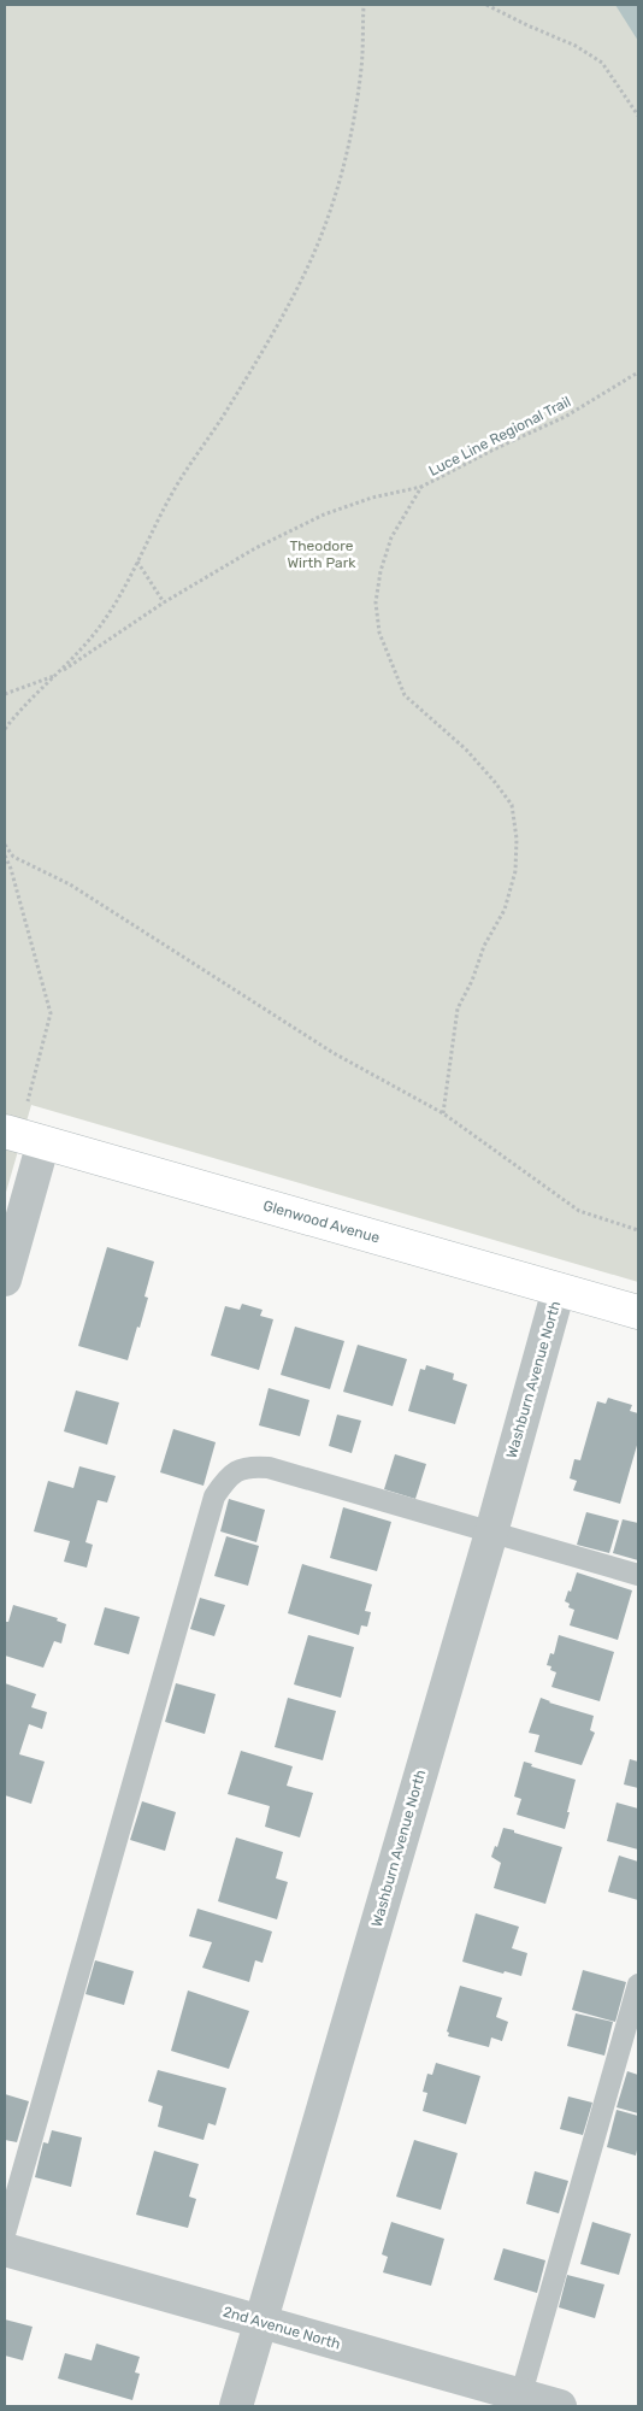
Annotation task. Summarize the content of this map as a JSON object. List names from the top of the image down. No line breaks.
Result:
{"streets":{"street":["Glenwood Avenue","Washburn Avenue North","2nd Avenue North"],"path":["Luce Line Regional Trail"]},"crossings":[["Glenwood Avenue","Washburn Avenue North"],["Washburn Avenue North","2nd Avenue North"]],"parks":["Theodore Wirth Park"]}
